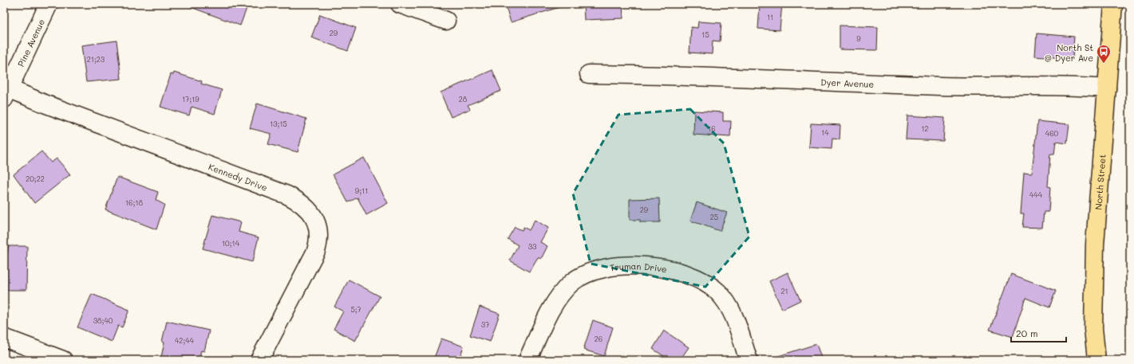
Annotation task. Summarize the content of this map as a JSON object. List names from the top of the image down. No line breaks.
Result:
{"streets":{"main road":["North Street"],"street":["Pine Avenue","Dyer Avenue","Kennedy Drive","Truman Drive"]},"crossings":[["Pine Avenue","Kennedy Drive"],["Dyer Avenue","North Street"]],"places":{"bus stop":["North St @ Dyer Ave"]},"house_numbers":["11","29","15","9","21;23","17;19","28","13;15","16","12","14","460","20;22","9;11","444","16;18","29","25","10;14","33","21","5;7","38;40","37","26","42;44"],"scale_bar":"20 m"}
